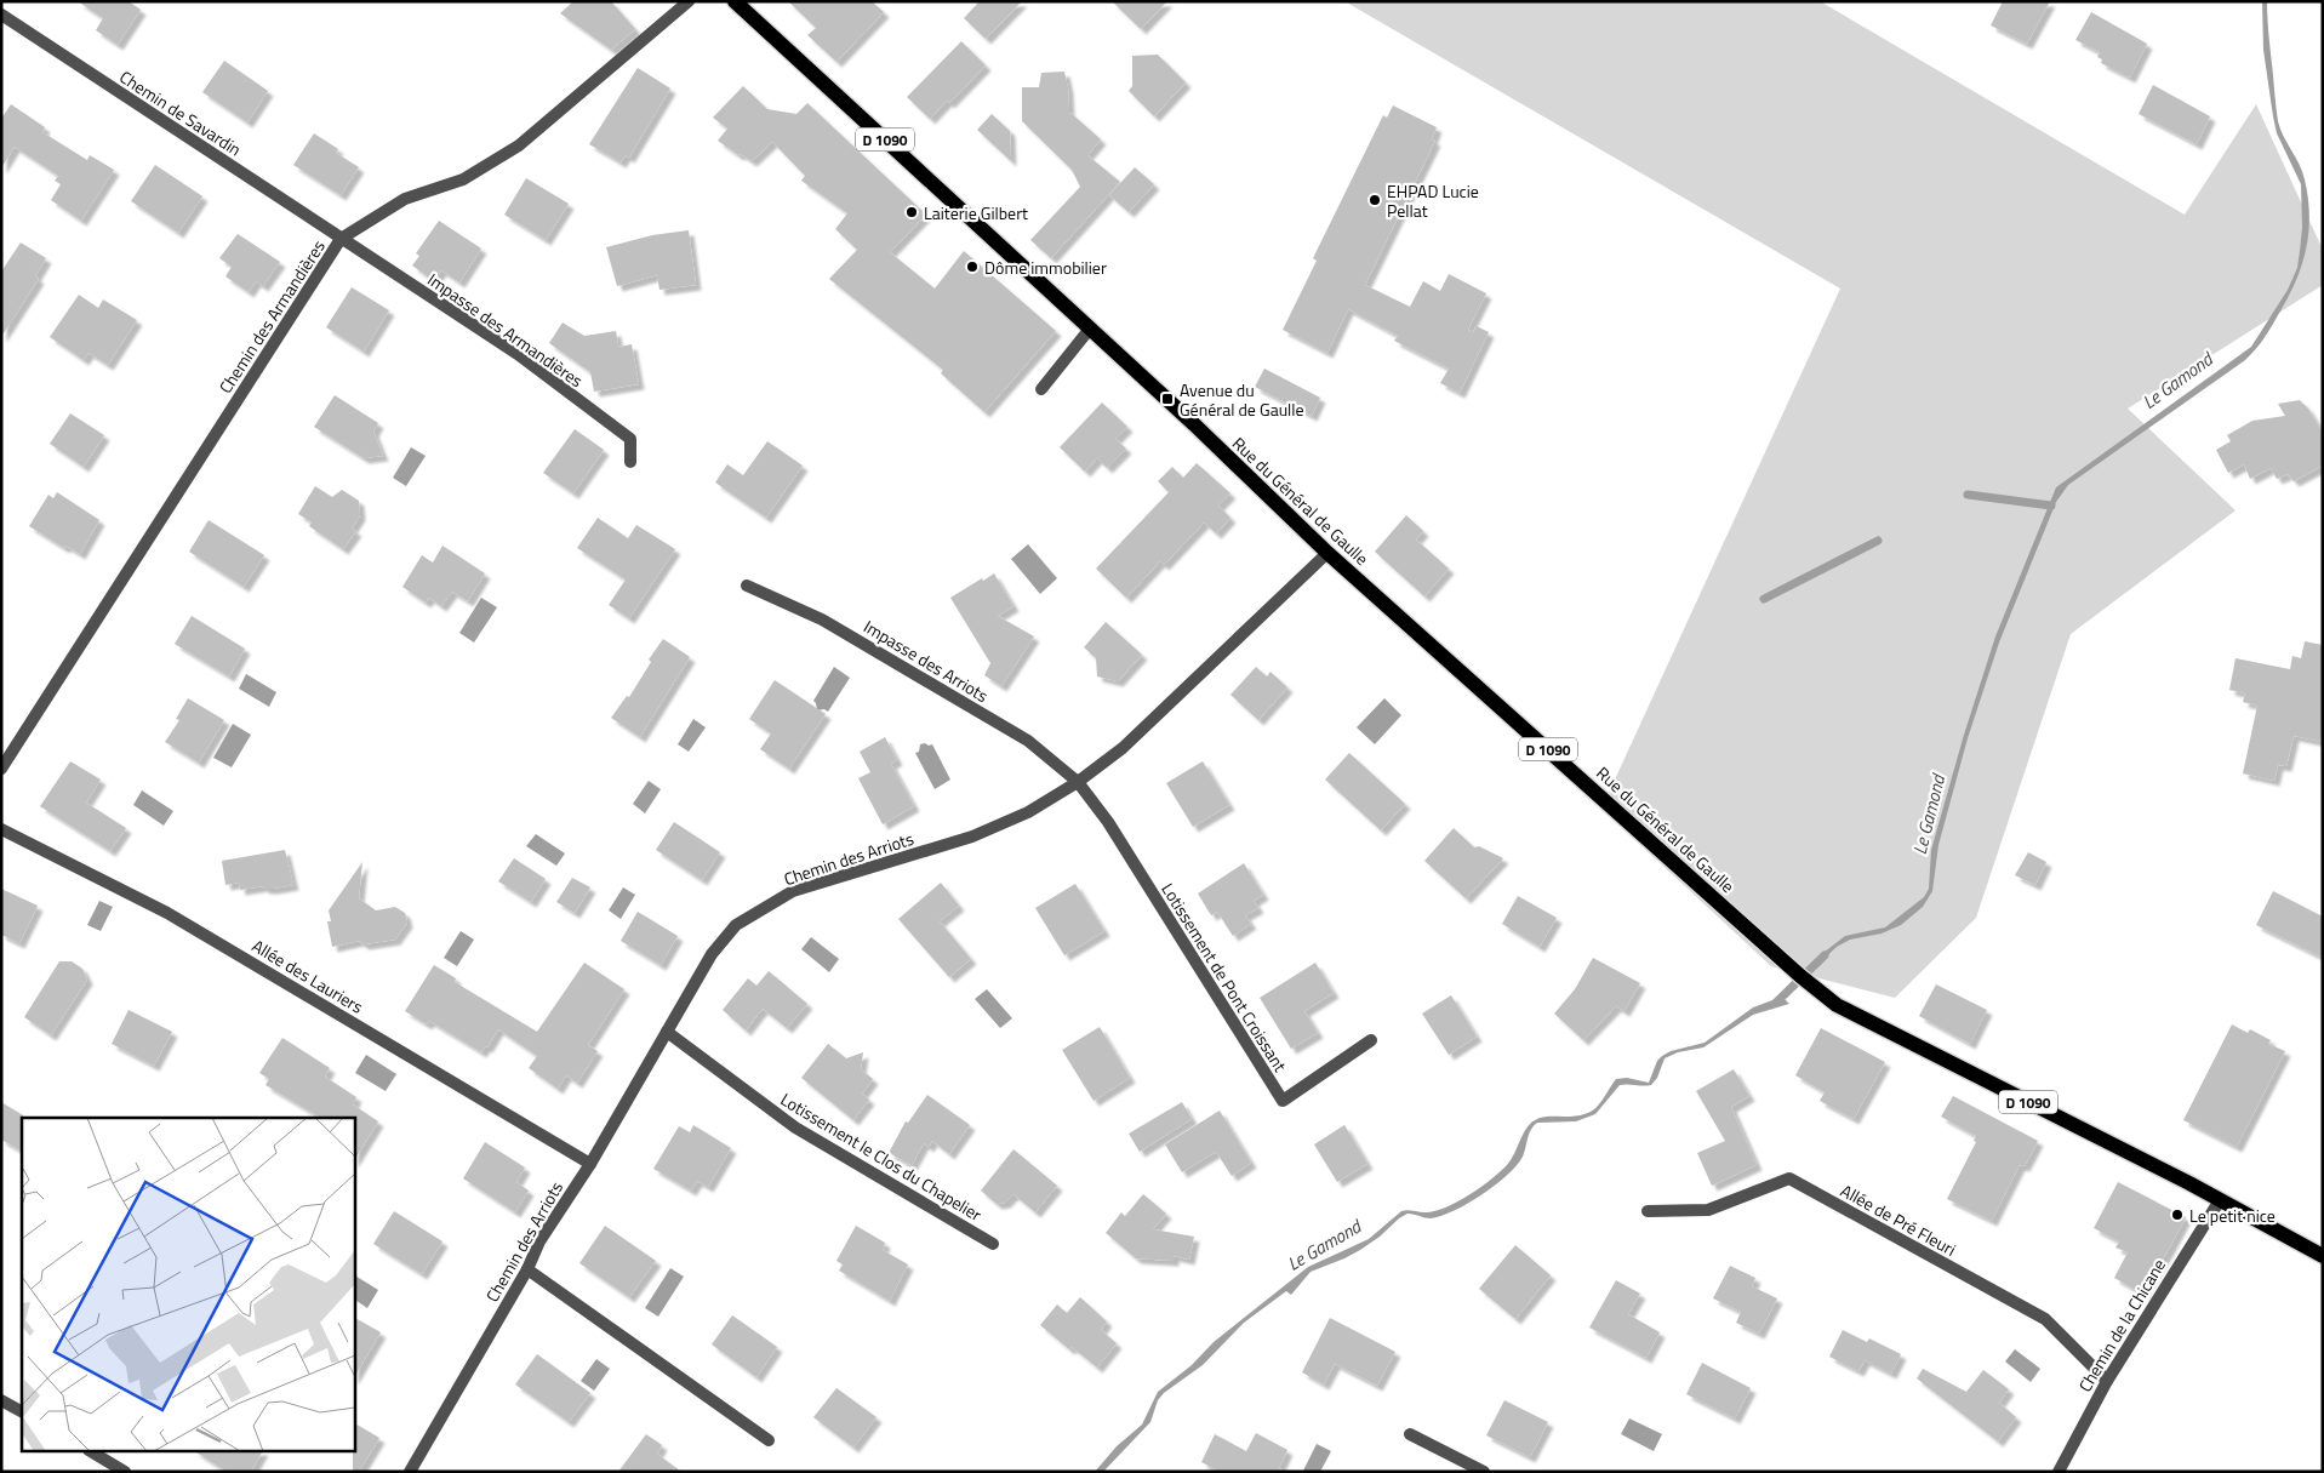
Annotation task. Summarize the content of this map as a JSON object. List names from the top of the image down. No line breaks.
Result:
{"streets":{"main road":["D 1090","Rue du Général de Gaulle"],"street":["Chemin de Savardin","Chemin des Armandières","Impasse des Armandières","Impasse des Arriots","Chemin des Arriots","Allée des Lauriers","Lotissement de Pont Croissant","Lotissement le Clos du Chapelier","Allée de Pré Fleuri","Chemin de la Chicane"]},"crossings":[["Chemin de Savardin","Chemin des Armandières"],["Chemin de Savardin","Impasse des Armandières"],["D 1090","Rue du Général de Gaulle"],["D 1090","Chemin de la Chicane"],["Chemin des Armandières","Impasse des Armandières"],["Rue du Général de Gaulle","Chemin des Arriots"],["Rue du Général de Gaulle","Chemin de la Chicane"],["Impasse des Arriots","Chemin des Arriots"],["Impasse des Arriots","Lotissement de Pont Croissant"],["Chemin des Arriots","Allée des Lauriers"],["Chemin des Arriots","Lotissement de Pont Croissant"],["Chemin des Arriots","Lotissement le Clos du Chapelier"],["Allée de Pré Fleuri","Chemin de la Chicane"]],"water":["Le Gamond"],"places":{"other":["EHPAD Lucie Pellat","Laiterie Gilbert","Dôme immobilier","Le petit nice"],"transit":["Avenue du Général de Gaulle"]}}
